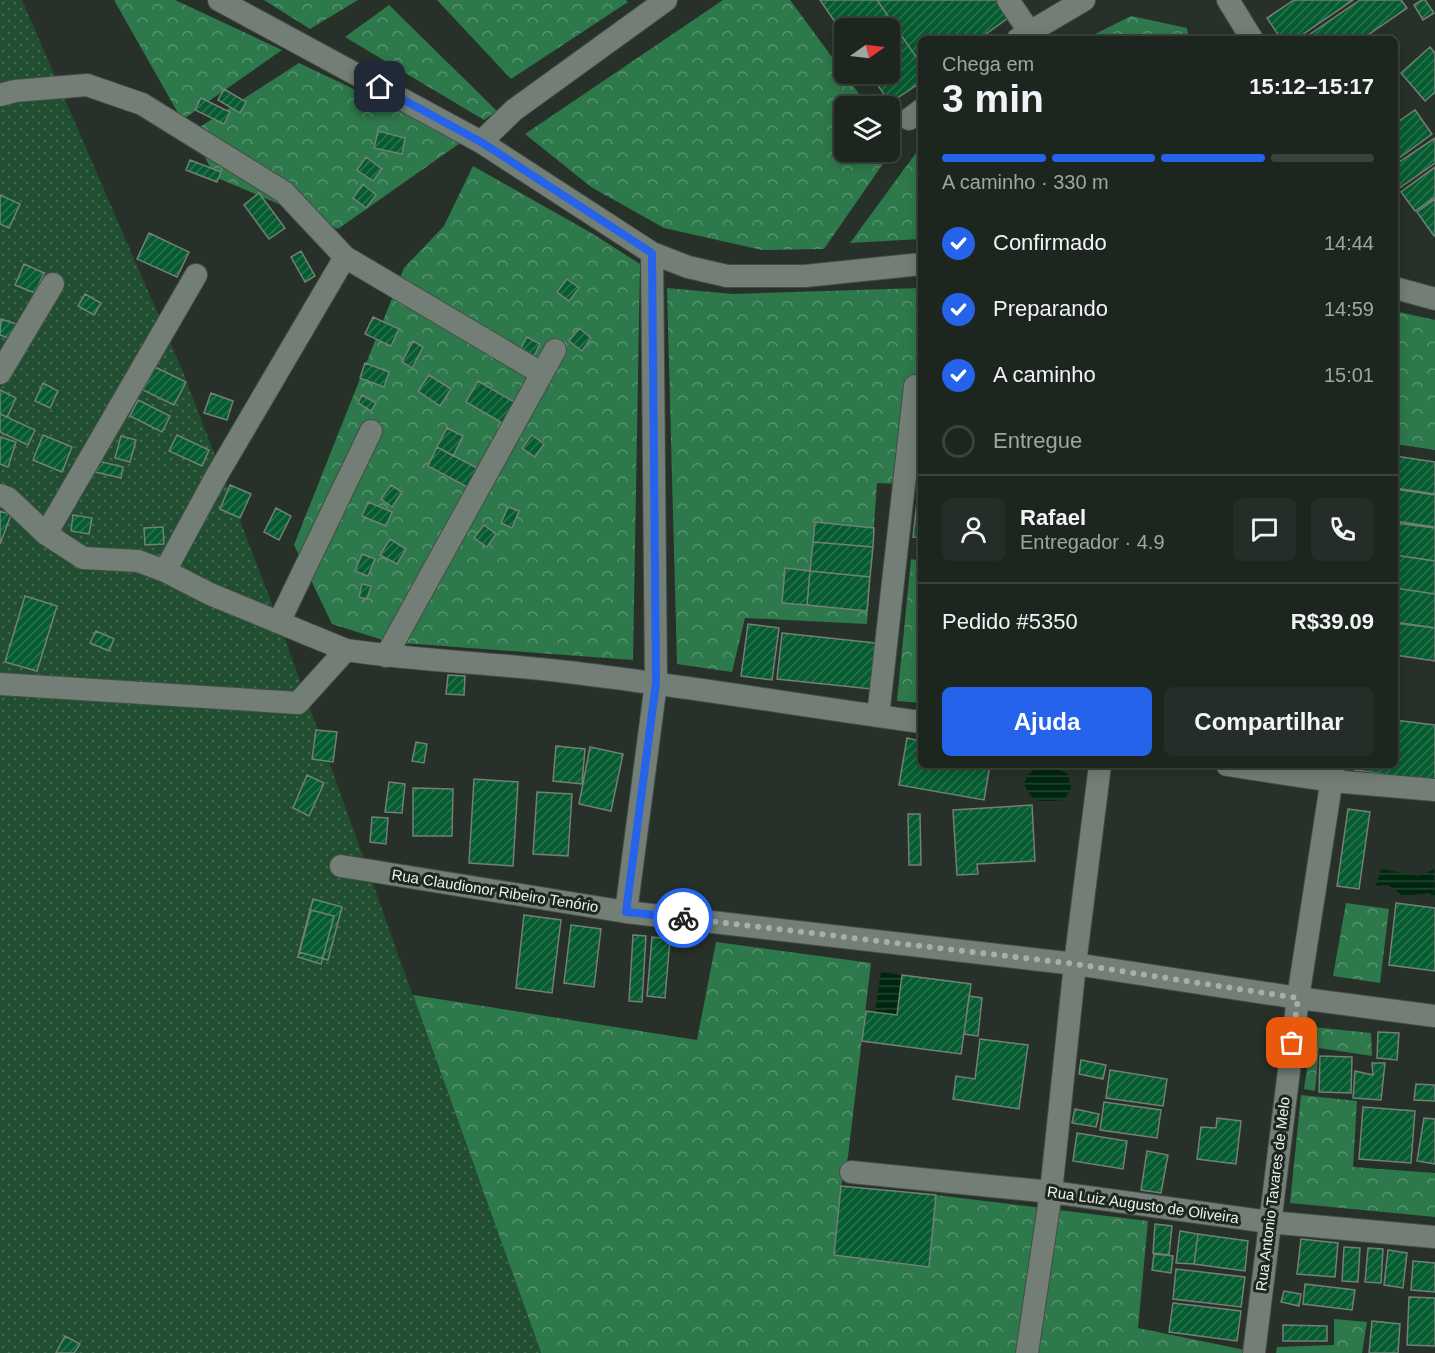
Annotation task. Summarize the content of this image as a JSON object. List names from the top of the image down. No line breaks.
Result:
{"streets":{"street":["Rua Claudionor Ribeiro Tenório","Rua Antonio Tavares de Melo","Rua Luiz Augusto de Oliveira"]},"crossings":[["Rua Claudionor Ribeiro Tenório","Rua Antonio Tavares de Melo"],["Rua Antonio Tavares de Melo","Rua Luiz Augusto de Oliveira"]],"north":"right","page":{"heading":["3 min","Chega em","15:12–15:17"],"panel":["Rafael","Entregador · 4.9","Pedido #5350","R$39.09"],"bar":"A caminho · 330 m","list":[["Confirmado","14:44"],["Preparando","14:59"],["A caminho","15:01"],"Entregue"],"buttons":["Ajuda","Compartilhar"]}}
